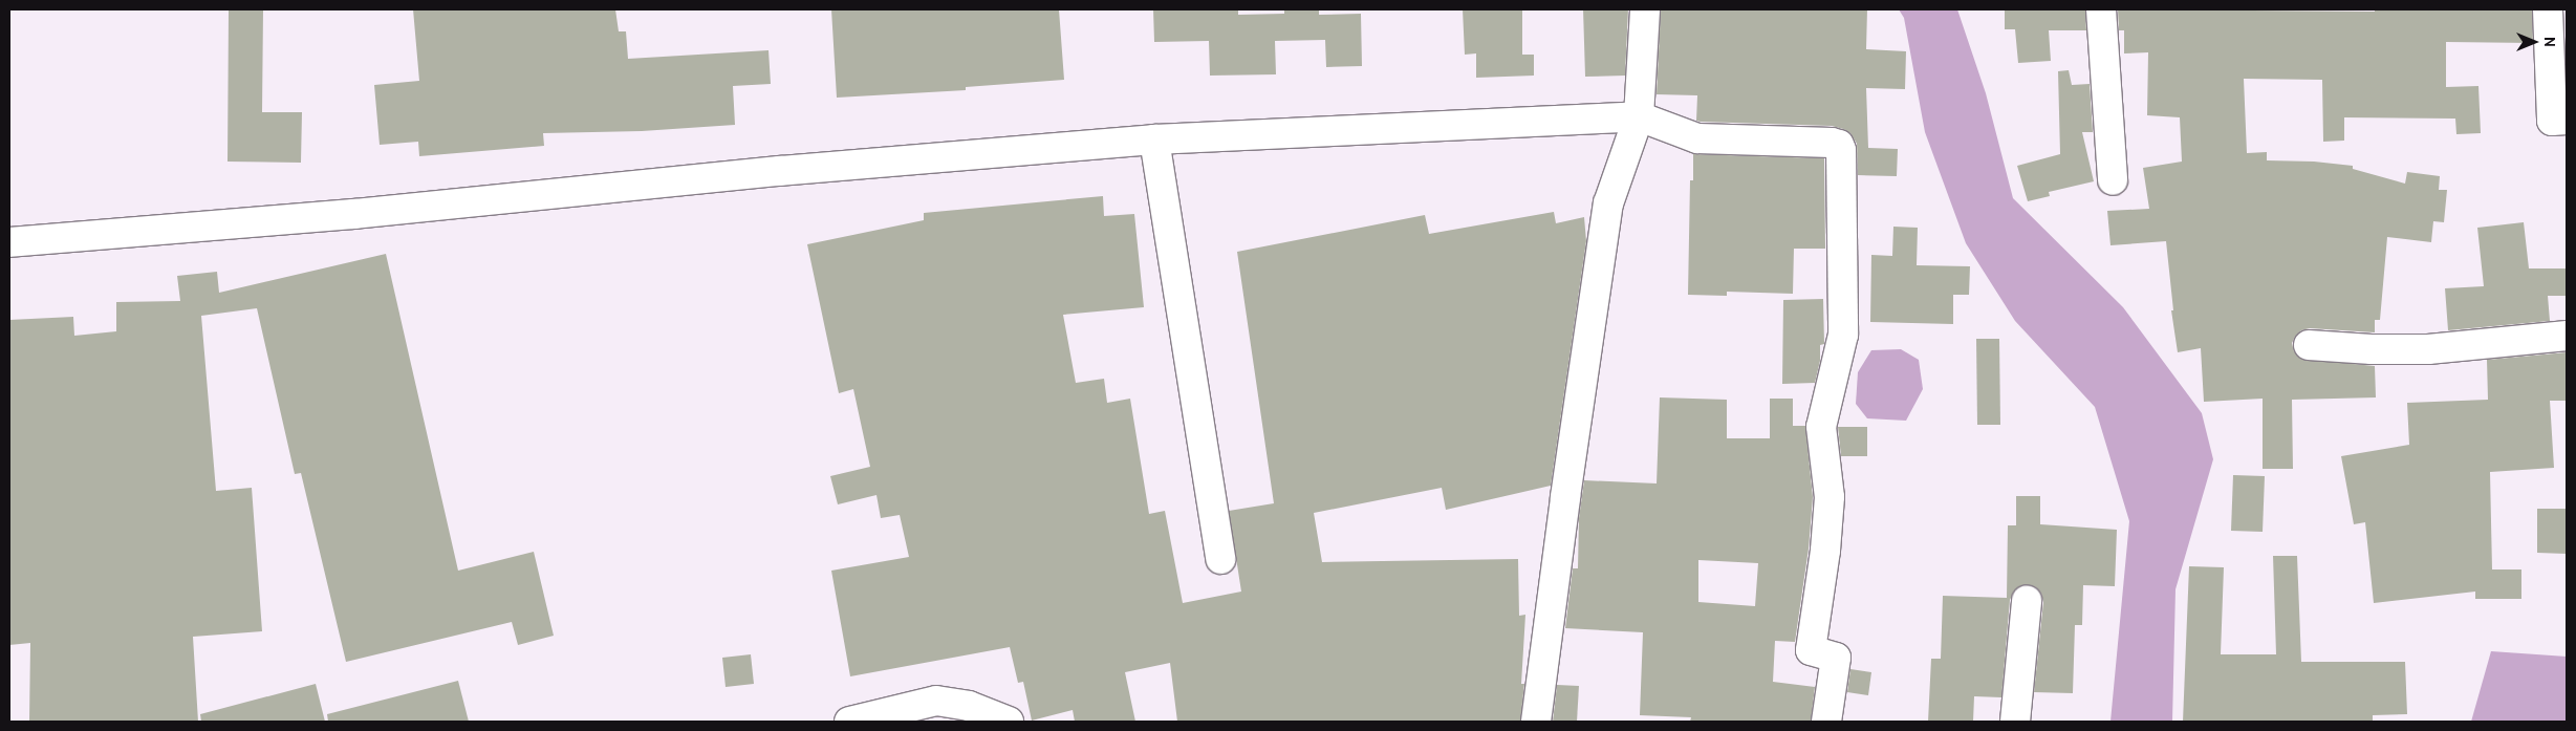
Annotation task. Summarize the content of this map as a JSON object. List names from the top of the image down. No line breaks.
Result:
{"north":"right"}
